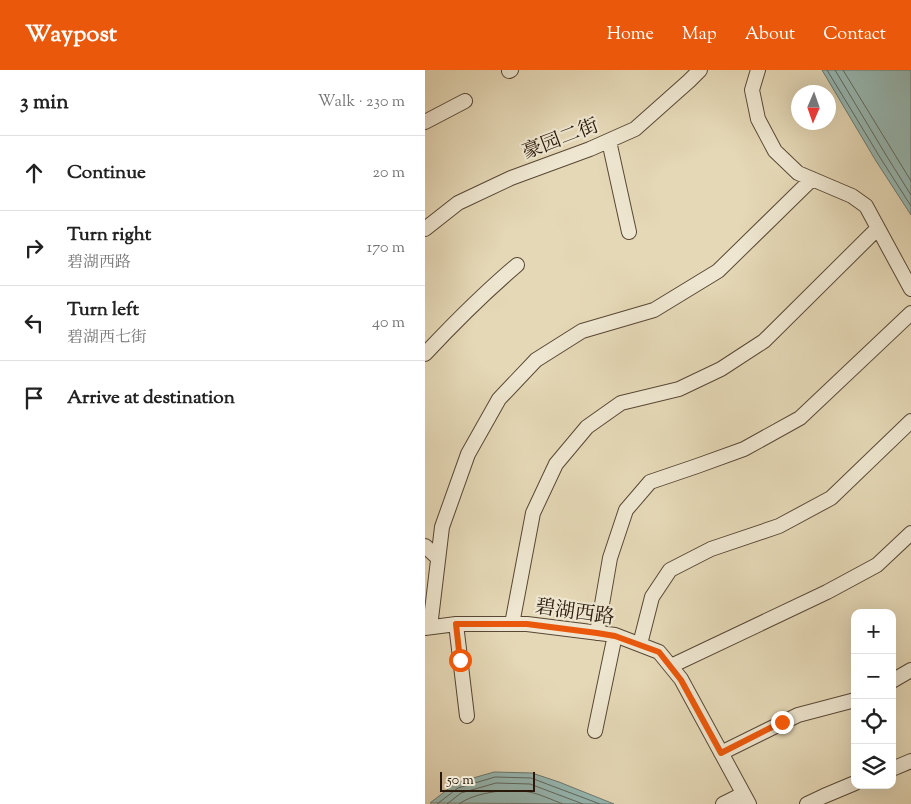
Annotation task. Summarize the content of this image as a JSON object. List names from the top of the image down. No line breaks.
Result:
{"streets":{"street":["豪园二街","碧湖西路"]},"scale_bar":"50 m","north":"bottom","page":{"header":"Waypost","nav":["Home","Map","About","Contact"],"heading":["3 min","Walk · 230 m"],"list":[["Continue","20 m"],["Turn right","碧湖西路","170 m"],["Turn left","碧湖西七街","40 m"],"Arrive at destination"],"map_buttons":["+","−"],"scale":"50 m"}}
